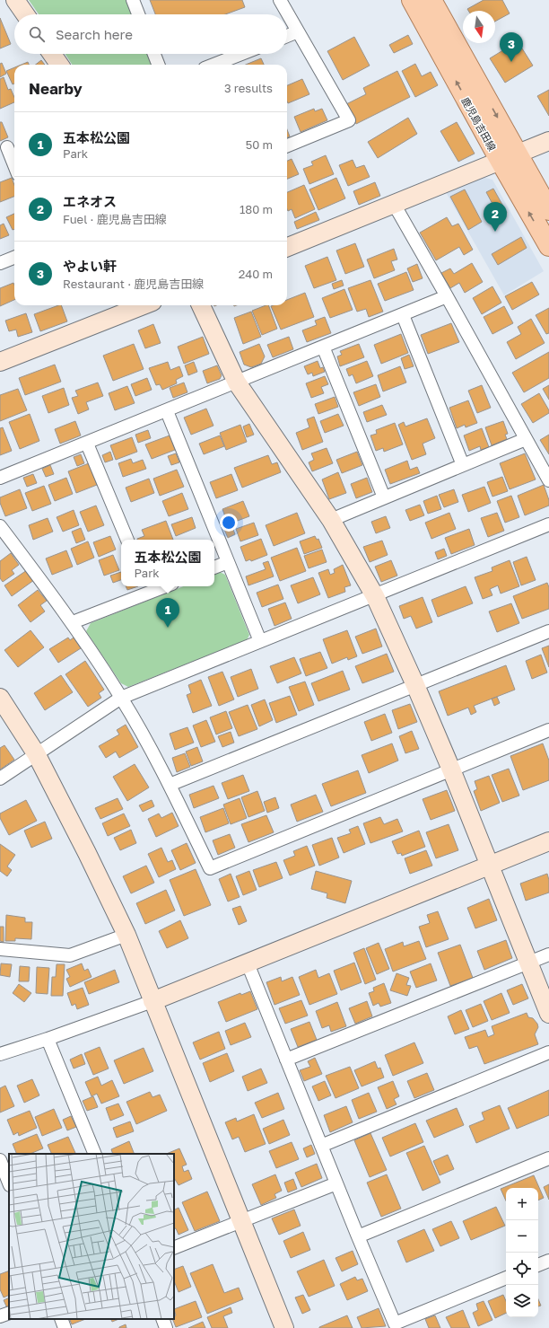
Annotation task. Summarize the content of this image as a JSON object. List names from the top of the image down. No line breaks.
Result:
{"streets":{"main road":["鹿児島吉田線"]},"north":"bottom","page":{"search":"Search here","pins":["3","2","1"],"heading":["Nearby","3 results"],"list":[{"mark":"1","name":"五本松公園","note":"Park","value":"50 m"},{"mark":"2","name":"エネオス","note":"Fuel · 鹿児島吉田線","value":"180 m"},{"mark":"3","name":"やよい軒","note":"Restaurant · 鹿児島吉田線","value":"240 m"}],"popup":["五本松公園","Park"],"map_buttons":["+","−"]}}
